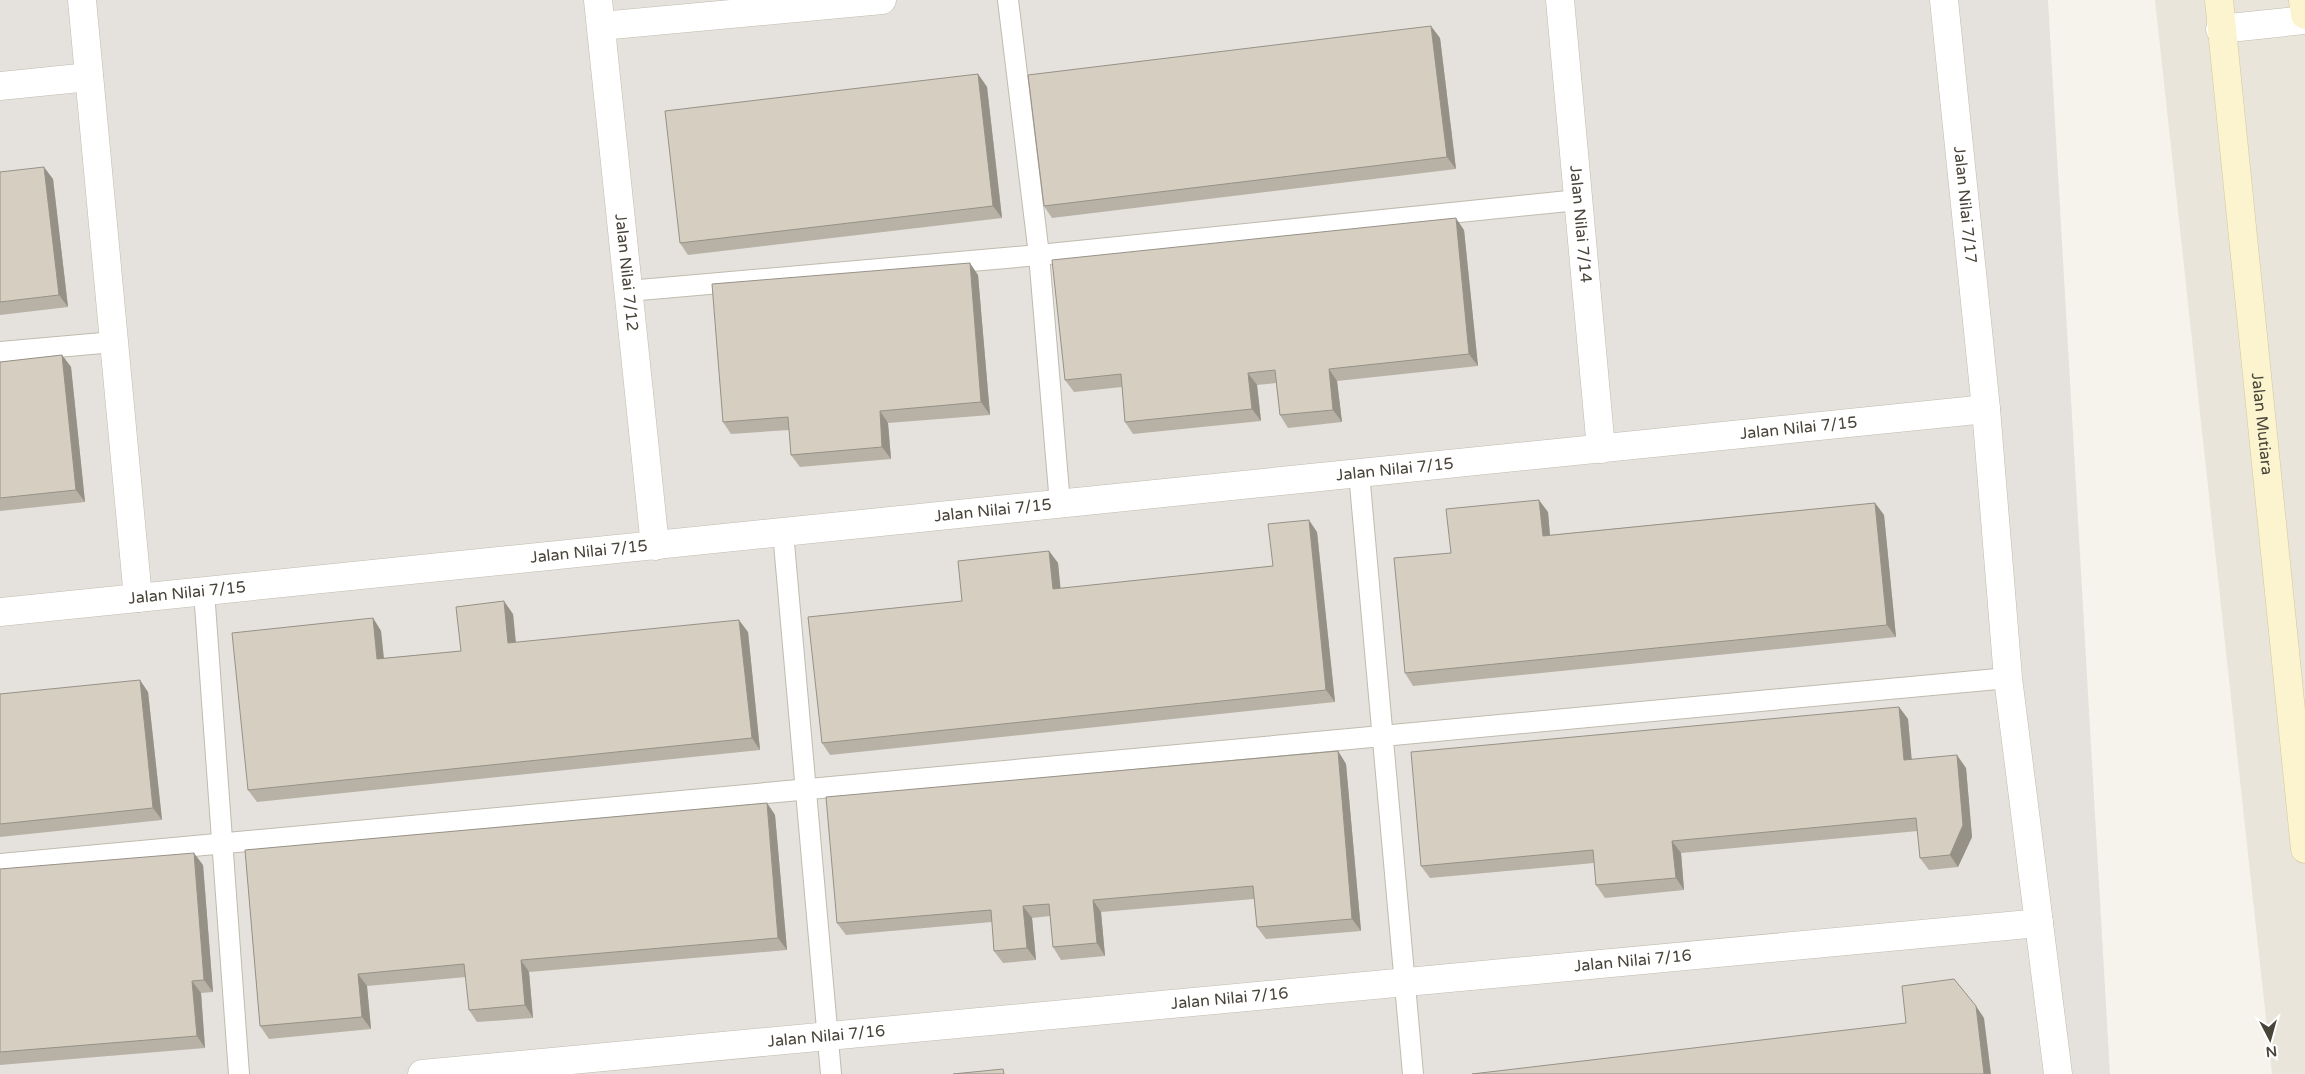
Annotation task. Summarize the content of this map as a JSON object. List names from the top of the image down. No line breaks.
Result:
{"streets":{"main road":["Jalan Mutiara"],"street":["Jalan Nilai 7/17","Jalan Nilai 7/14","Jalan Nilai 7/12","Jalan Nilai 7/15","Jalan Nilai 7/16"]},"crossings":[["Jalan Nilai 7/17","Jalan Nilai 7/15"],["Jalan Nilai 7/17","Jalan Nilai 7/16"],["Jalan Nilai 7/14","Jalan Nilai 7/15"],["Jalan Nilai 7/12","Jalan Nilai 7/15"]],"north":"bottom"}
